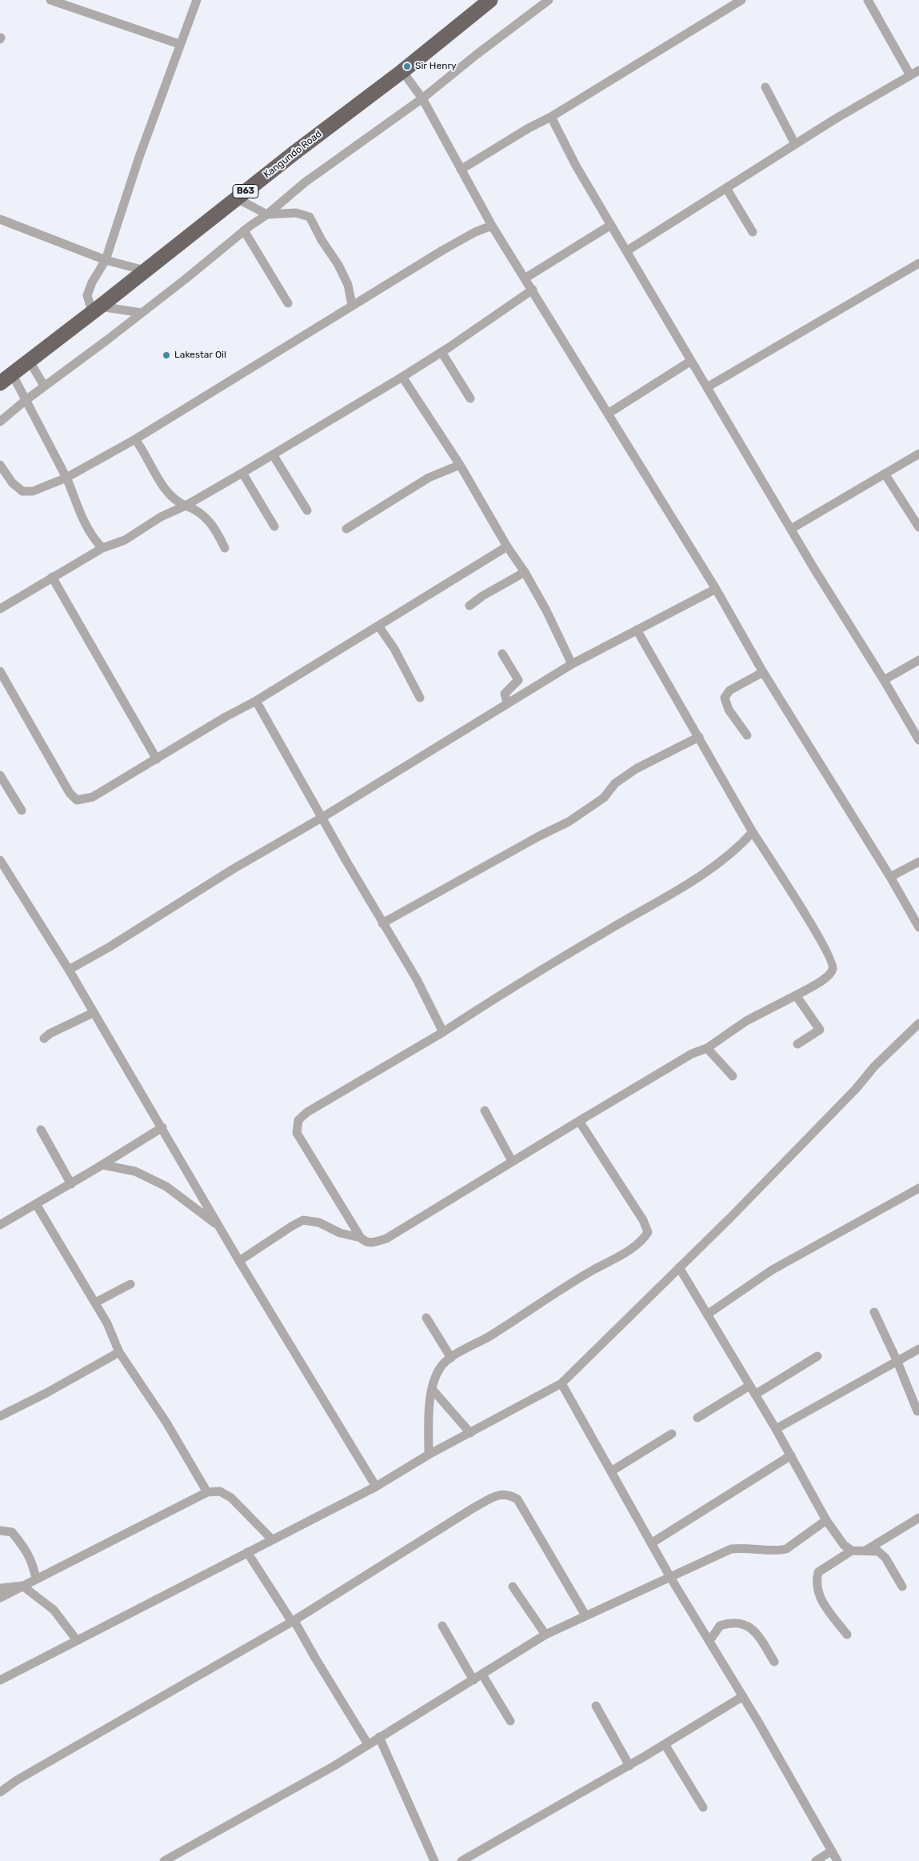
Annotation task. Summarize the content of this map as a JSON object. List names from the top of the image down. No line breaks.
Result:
{"streets":{"highway":["Kangundo Road","B63"]},"places":["Sir Henry","Lakestar Oil"]}
